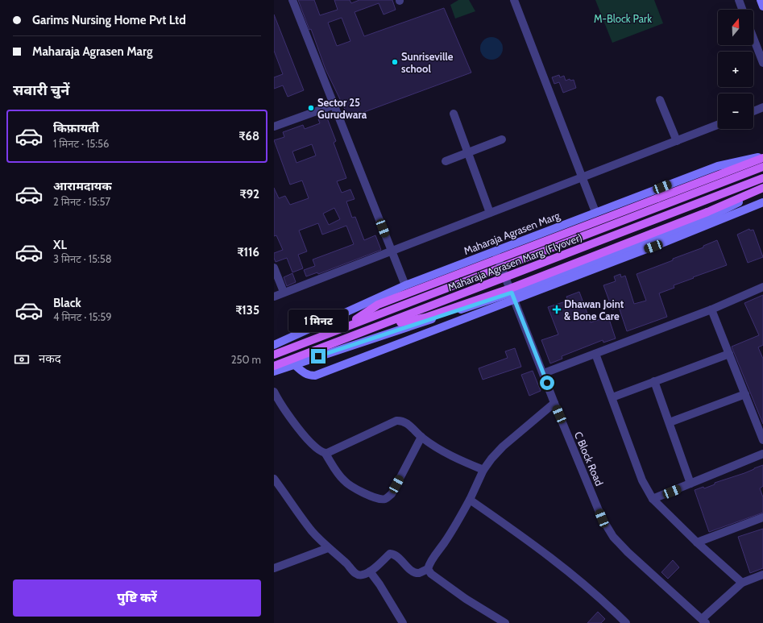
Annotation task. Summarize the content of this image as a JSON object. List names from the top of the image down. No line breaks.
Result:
{"streets":{"main road":["Maharaja Agrasen Marg","Maharaja Agrasen Marg (Flyover)"],"street":["C Block Road"]},"crossings":[["Maharaja Agrasen Marg","C Block Road"]],"parks":["M-Block Park"],"places":{"other":["Sunriseville school","Sector 25 Gurudwara"],"health":["Dhawan Joint & Bone Care"]},"north":"top","page":{"banner":["Garims Nursing Home Pvt Ltd","Maharaja Agrasen Marg"],"map_buttons":["+","−"],"heading":"सवारी चुनें","list":[{"name":"किफ़ायती","note":"1 मिनट · 15:56","value":"₹68"},{"name":"आरामदायक","note":"2 मिनट · 15:57","value":"₹92"},{"name":"XL","note":"3 मिनट · 15:58","value":"₹116"},{"name":"Black","note":"4 मिनट · 15:59","value":"₹135"}],"bubble":"1 मिनट","pay":["नकद","250 m"],"buttons":"पुष्टि करें"}}
